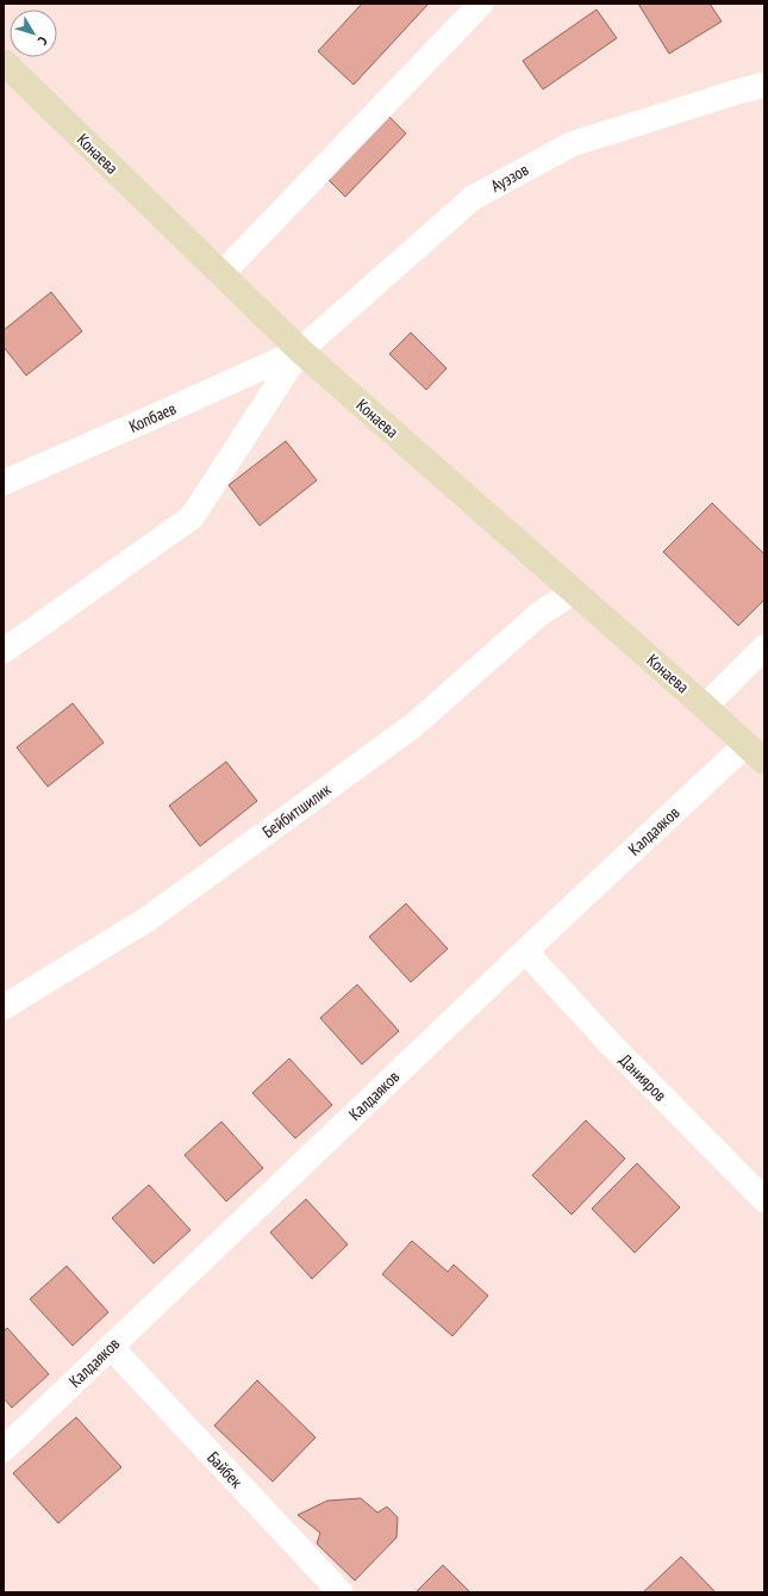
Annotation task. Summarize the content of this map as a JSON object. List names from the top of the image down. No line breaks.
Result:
{"streets":{"main road":["Конаева"],"street":["Ауэзов","Копбаев","Бейбитшилик","Калдаяков","Данияров","Байбек"]},"crossings":[["Конаева","Ауэзов"],["Конаева","Копбаев"],["Конаева","Бейбитшилик"],["Конаева","Калдаяков"],["Ауэзов","Копбаев"],["Калдаяков","Данияров"],["Калдаяков","Байбек"]],"north":"bottom right"}
